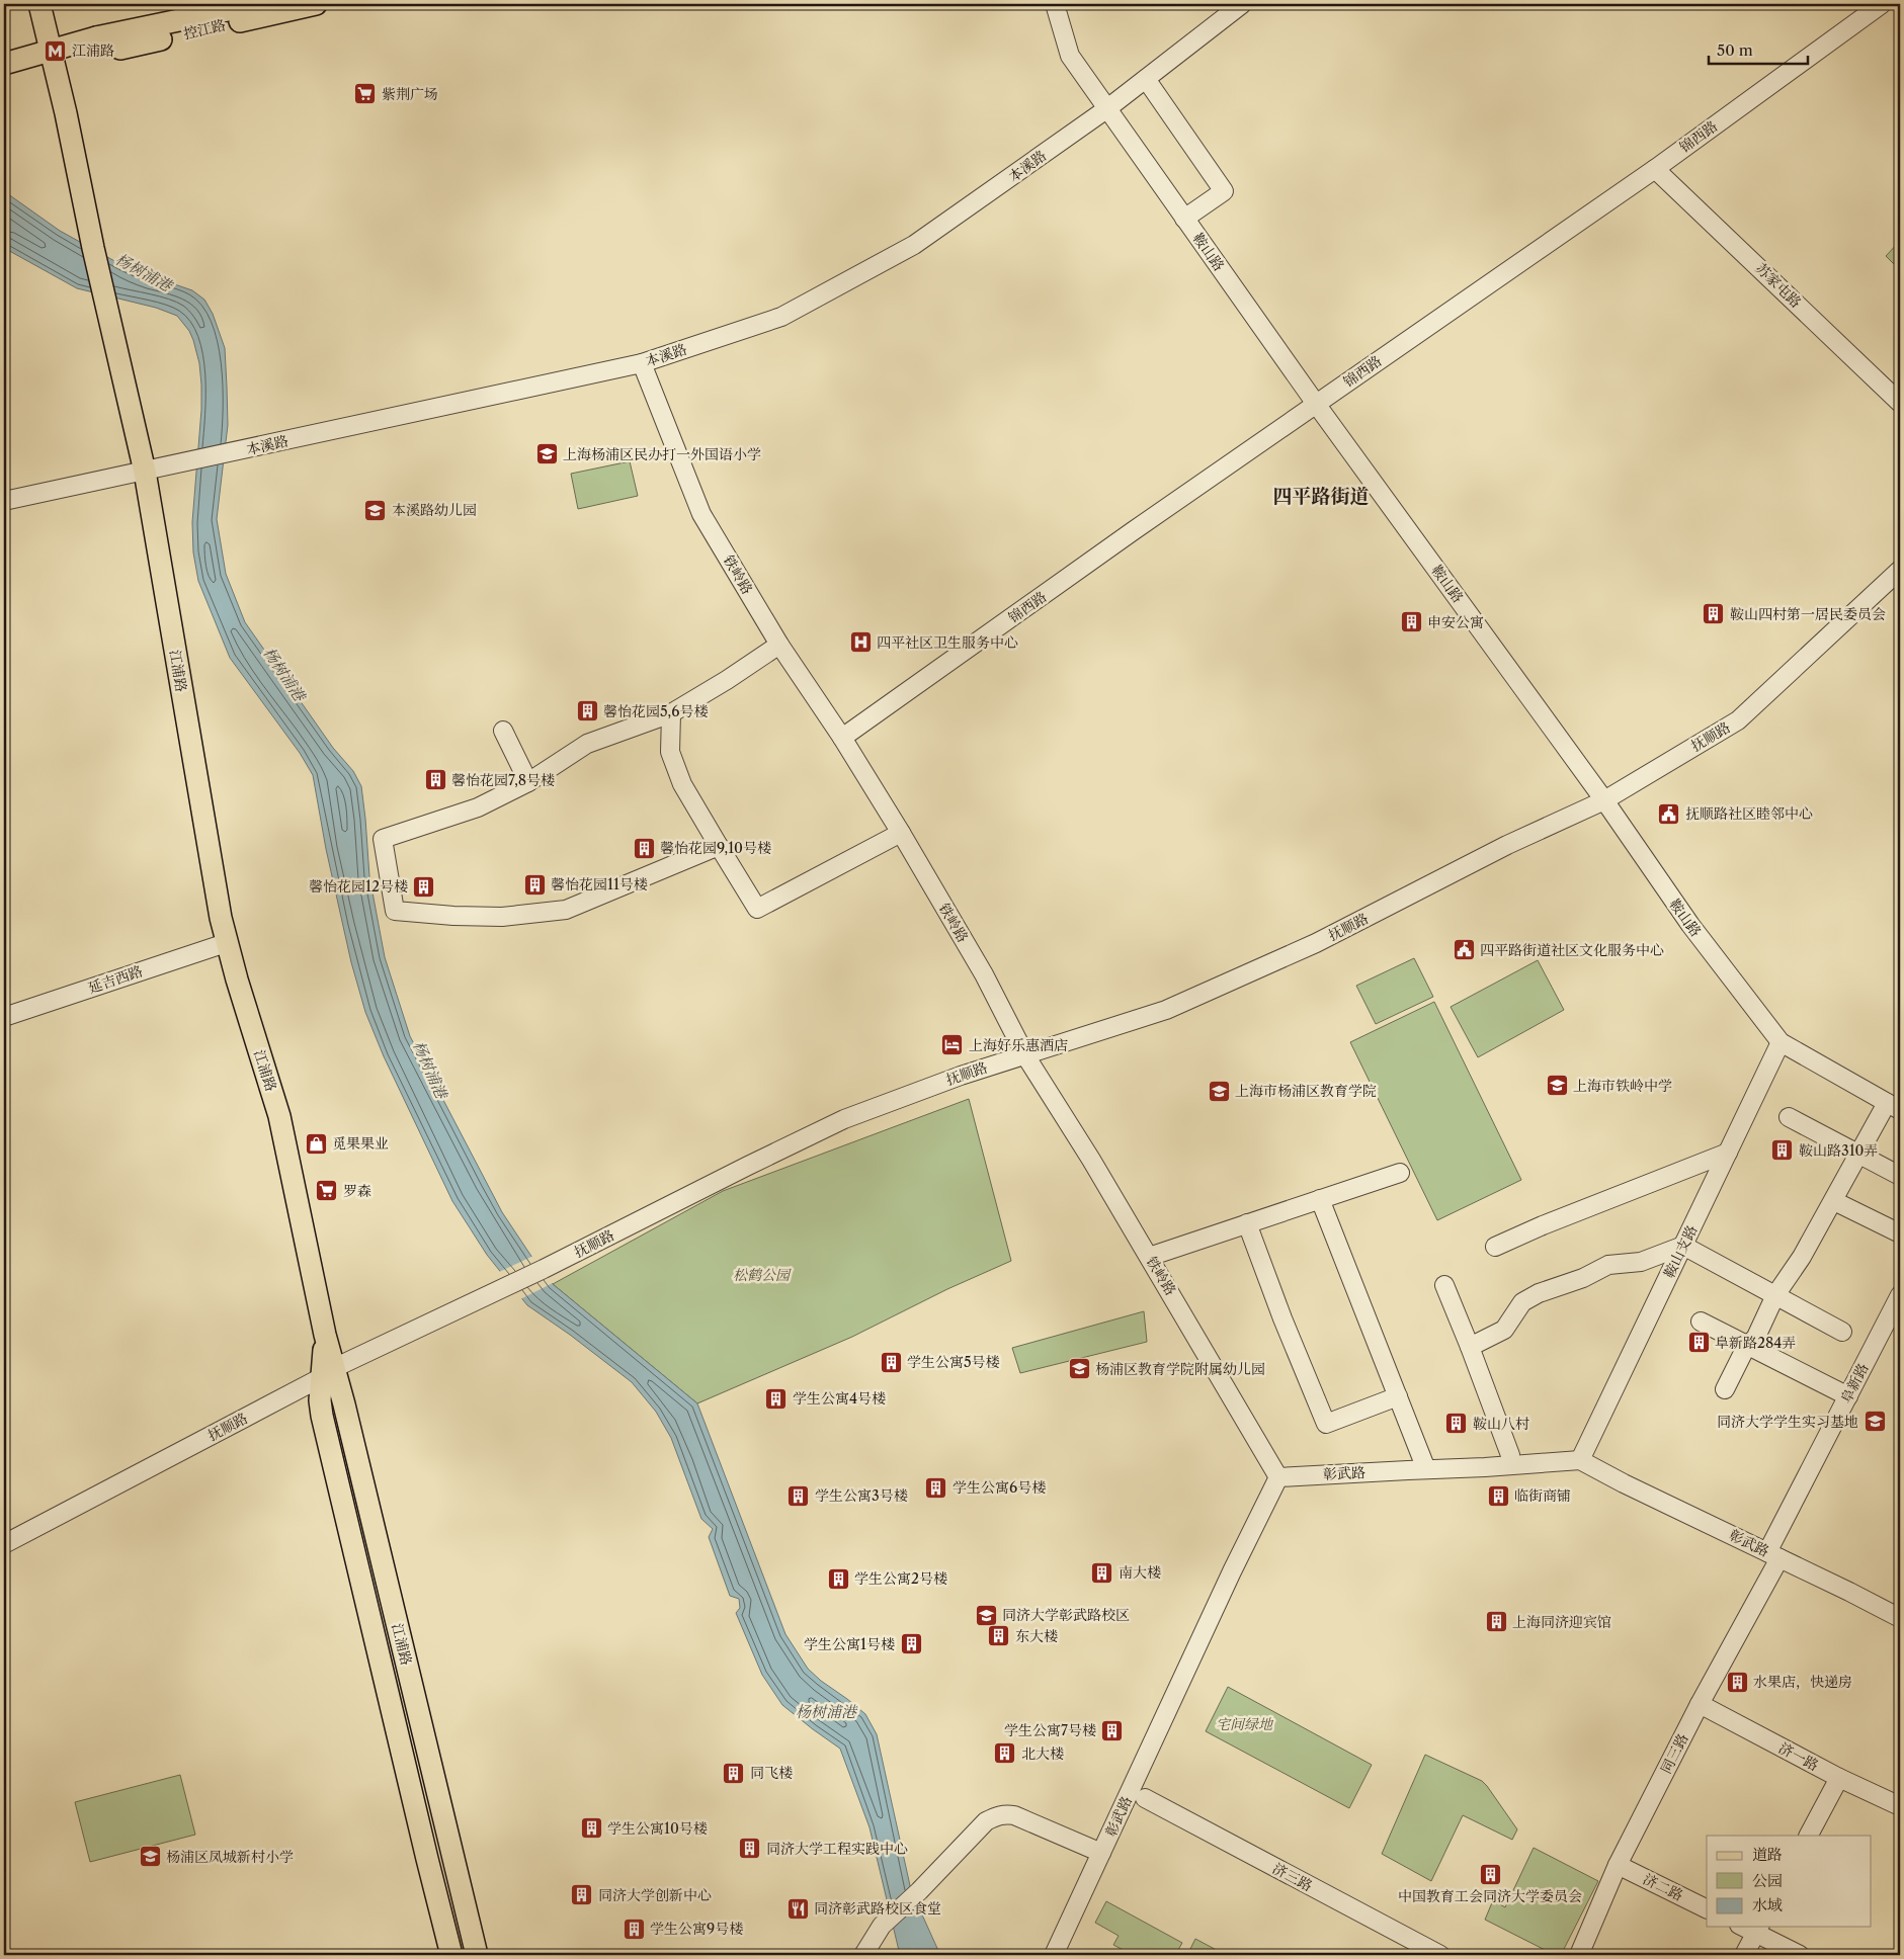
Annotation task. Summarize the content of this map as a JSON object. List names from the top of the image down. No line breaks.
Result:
{"streets":{"main road":["控江路","江浦路"],"street":["锦西路","本溪路","鞍山路","苏家屯路","铁岭路","抚顺路","延吉西路","鞍山支路","阜新路","彰武路","同三路","济一路","济三路","济二路"]},"crossings":[["控江路","江浦路"],["锦西路","鞍山路"],["锦西路","苏家屯路"],["锦西路","铁岭路"],["本溪路","鞍山路"],["本溪路","铁岭路"],["本溪路","江浦路"],["鞍山路","抚顺路"],["鞍山路","鞍山支路"],["铁岭路","抚顺路"],["铁岭路","彰武路"],["江浦路","抚顺路"],["江浦路","延吉西路"],["鞍山支路","彰武路"],["阜新路","彰武路"],["阜新路","同三路"],["彰武路","同三路"],["同三路","济一路"],["同三路","济二路"]],"districts":["四平路街道"],"water":["杨树浦港"],"parks":["松鹤公园","宅间绿地"],"places":{"metro station":["江浦路"],"supermarket":["紫荆广场","罗森"],"school or university":["‌上海杨浦区民办打一外国语小学","本溪路幼儿园","上海市铁岭中学","上海市杨浦区教育学院","杨浦区教育学院附属幼儿园","同济大学学生实习基地","同济大学彰武路校区","杨浦区凤城新村小学"],"building":["鞍山四村第一居民委员会","申安公寓","馨怡花园5,6号楼","馨怡花园7,8号楼","馨怡花园9,10号楼","馨怡花园11号楼","馨怡花园12号楼","鞍山路310弄","阜新路284弄","学生公寓5号楼","学生公寓4号楼","鞍山八村","学生公寓6号楼","学生公寓3号楼","临街商铺","南大楼","学生公寓2号楼","上海同济迎宾馆","东大楼","学生公寓1号楼","水果店，快递房","学生公寓7号楼","北大楼","同飞楼","学生公寓10号楼","同济大学工程实践中心","中国教育工会同济大学委员会","同济大学创新中心","学生公寓9号楼"],"hospital":["四平社区卫生服务中心"],"public building":["抚顺路社区睦邻中心","四平路街道社区文化服务中心"],"hotel":["上海好乐惠酒店"],"shop":["觅果果业"],"restaurant":["同济彰武路校区食堂"]},"legend":["道路","公园","水域"],"scale_bar":"50 m"}
